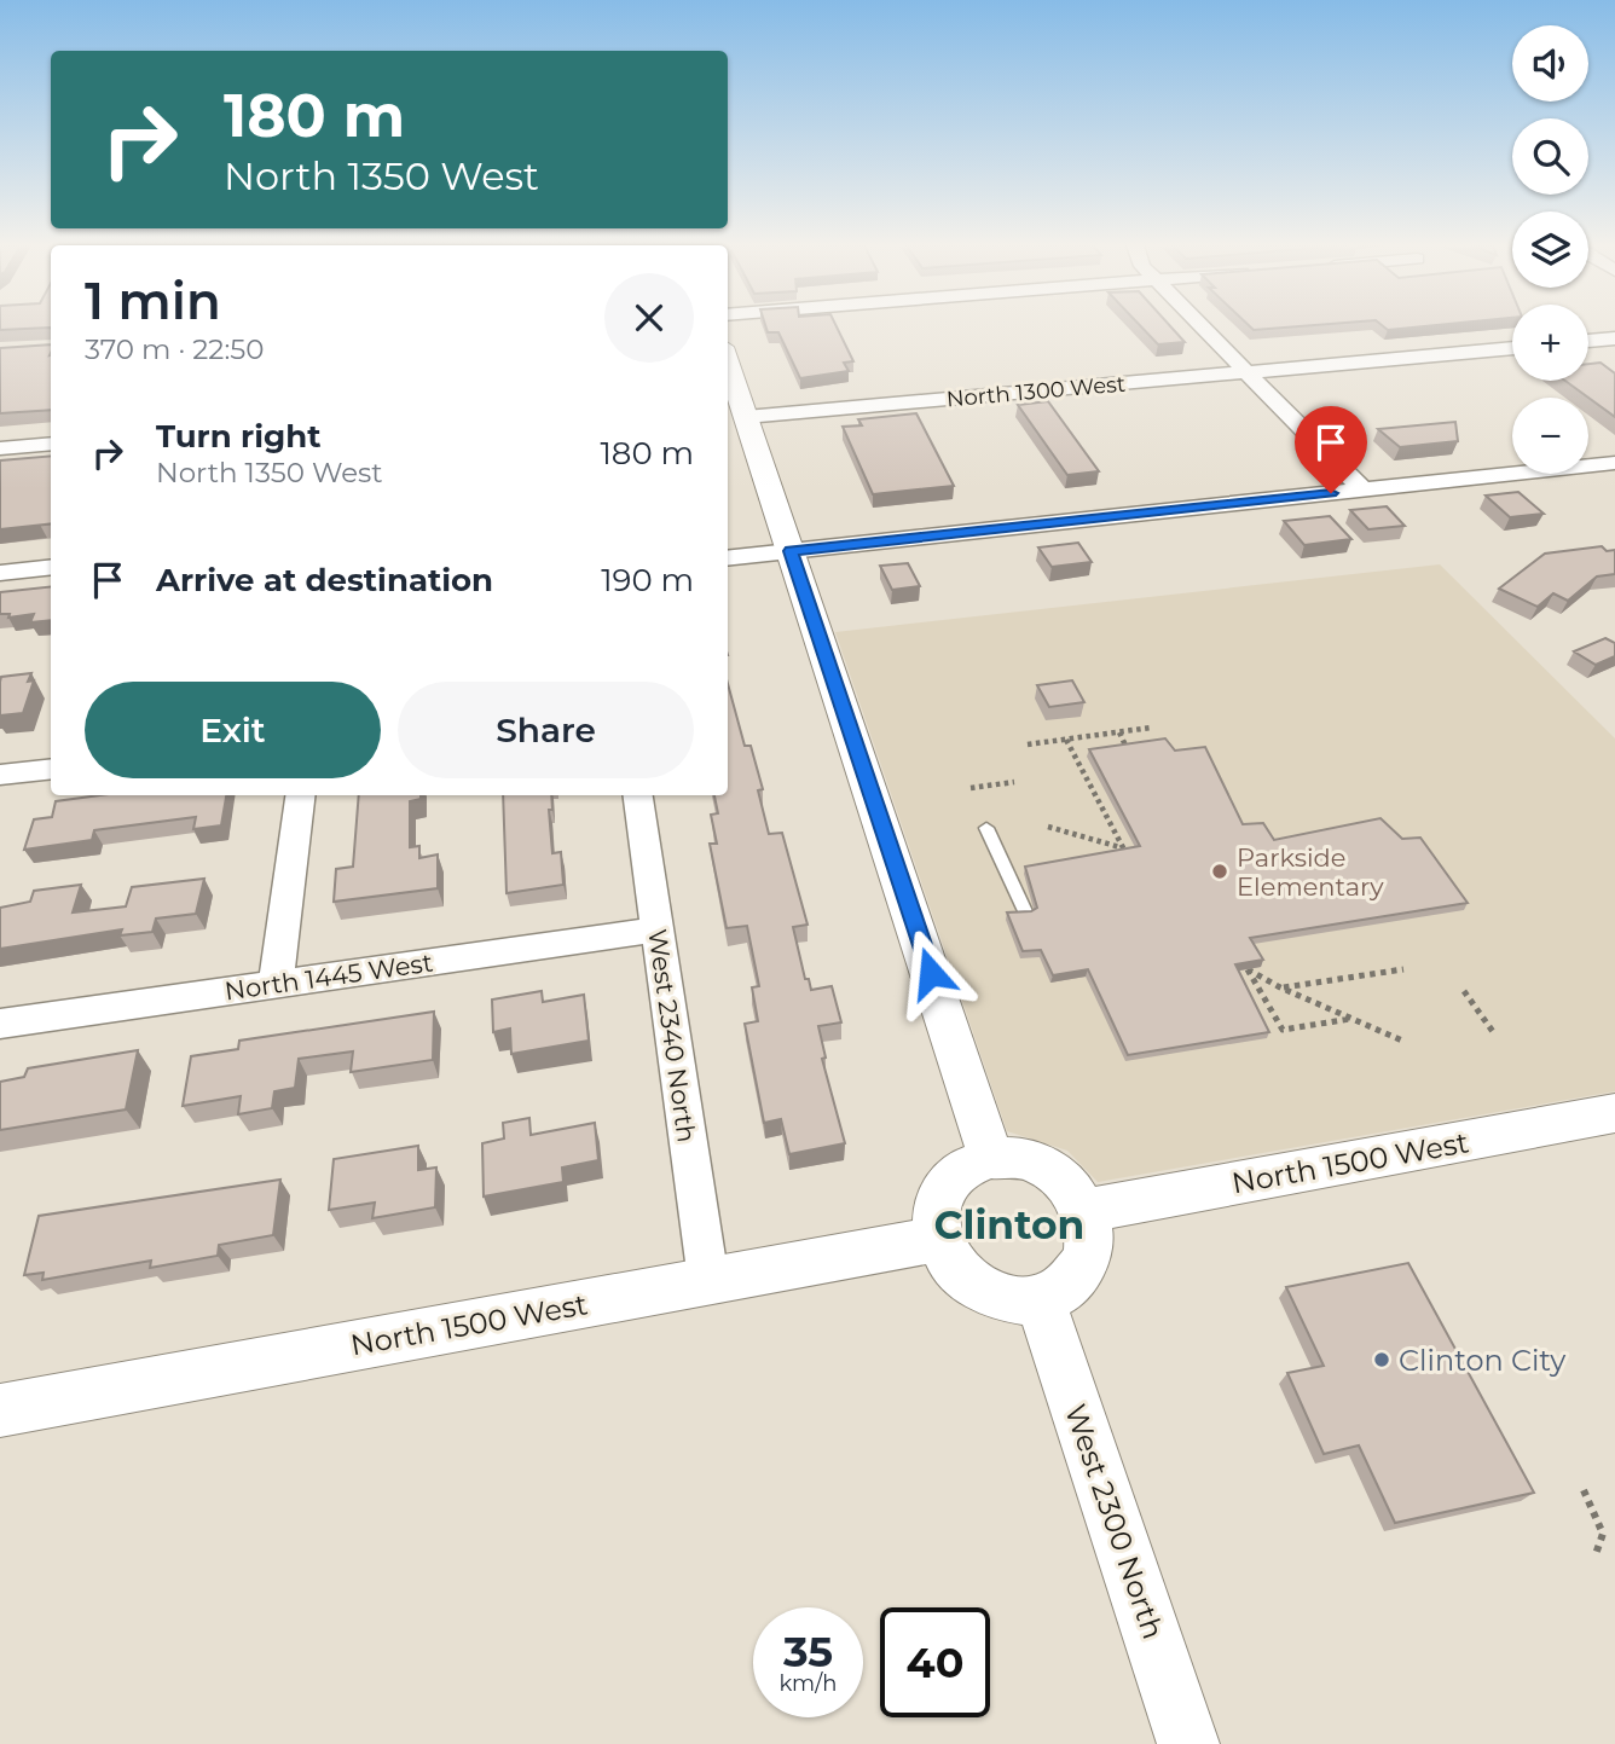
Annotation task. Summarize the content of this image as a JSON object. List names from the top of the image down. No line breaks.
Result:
{"streets":{"street":["North 1300 West","North 1445 West","West 2340 North","North 1500 West","West 2300 North"]},"crossings":[["North 1445 West","West 2340 North"],["West 2340 North","North 1500 West"],["North 1500 West","West 2300 North"]],"districts":["Clinton"],"places":["Parkside Elementary","Clinton City"],"page":{"map_buttons":["+","−"],"turn":["180 m","North 1350 West"],"heading":["1 min","370 m · 22:50"],"list":[{"name":"Turn right","note":"North 1350 West","value":"180 m"},{"name":"Arrive at destination","value":"190 m"}],"buttons":["Exit","Share"],"speed":"35 km/h","limit":"40"}}
